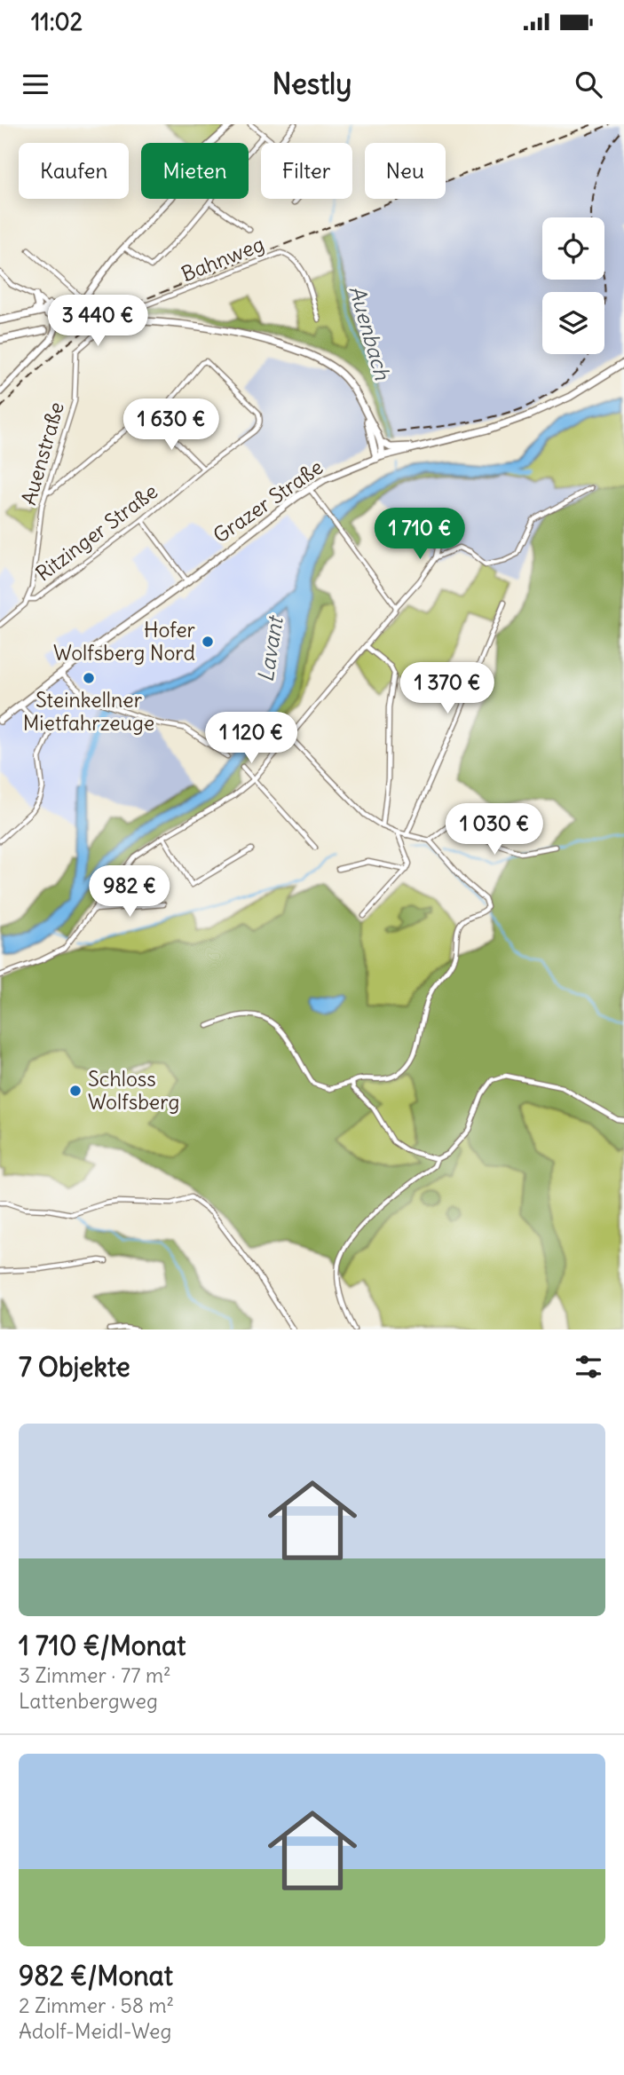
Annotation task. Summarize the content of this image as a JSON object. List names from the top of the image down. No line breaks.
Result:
{"streets":{"main road":["Grazer Straße"],"street":["Bahnweg","Auenstraße","Ritzinger Straße"]},"crossings":[["Bahnweg","Auenstraße"],["Auenstraße","Ritzinger Straße"]],"water":["Auenbach","Lavant"],"places":["Hofer Wolfsberg Nord","Steinkellner Mietfahrzeuge","Schloss Wolfsberg"],"page":{"status":"11:02","header":"Nestly","chip":["Kaufen","Mieten","Filter","Neu"],"price":["3 440 €","1 630 €","1 710 €","1 370 €","1 120 €","1 030 €","982 €"],"heading":"7 Objekte","list":[{"name":"1 710 €/Monat","note":"3 Zimmer · 77 m² · Lattenbergweg"},{"name":"982 €/Monat","note":"2 Zimmer · 58 m² · Adolf-Meidl-Weg"}]}}
